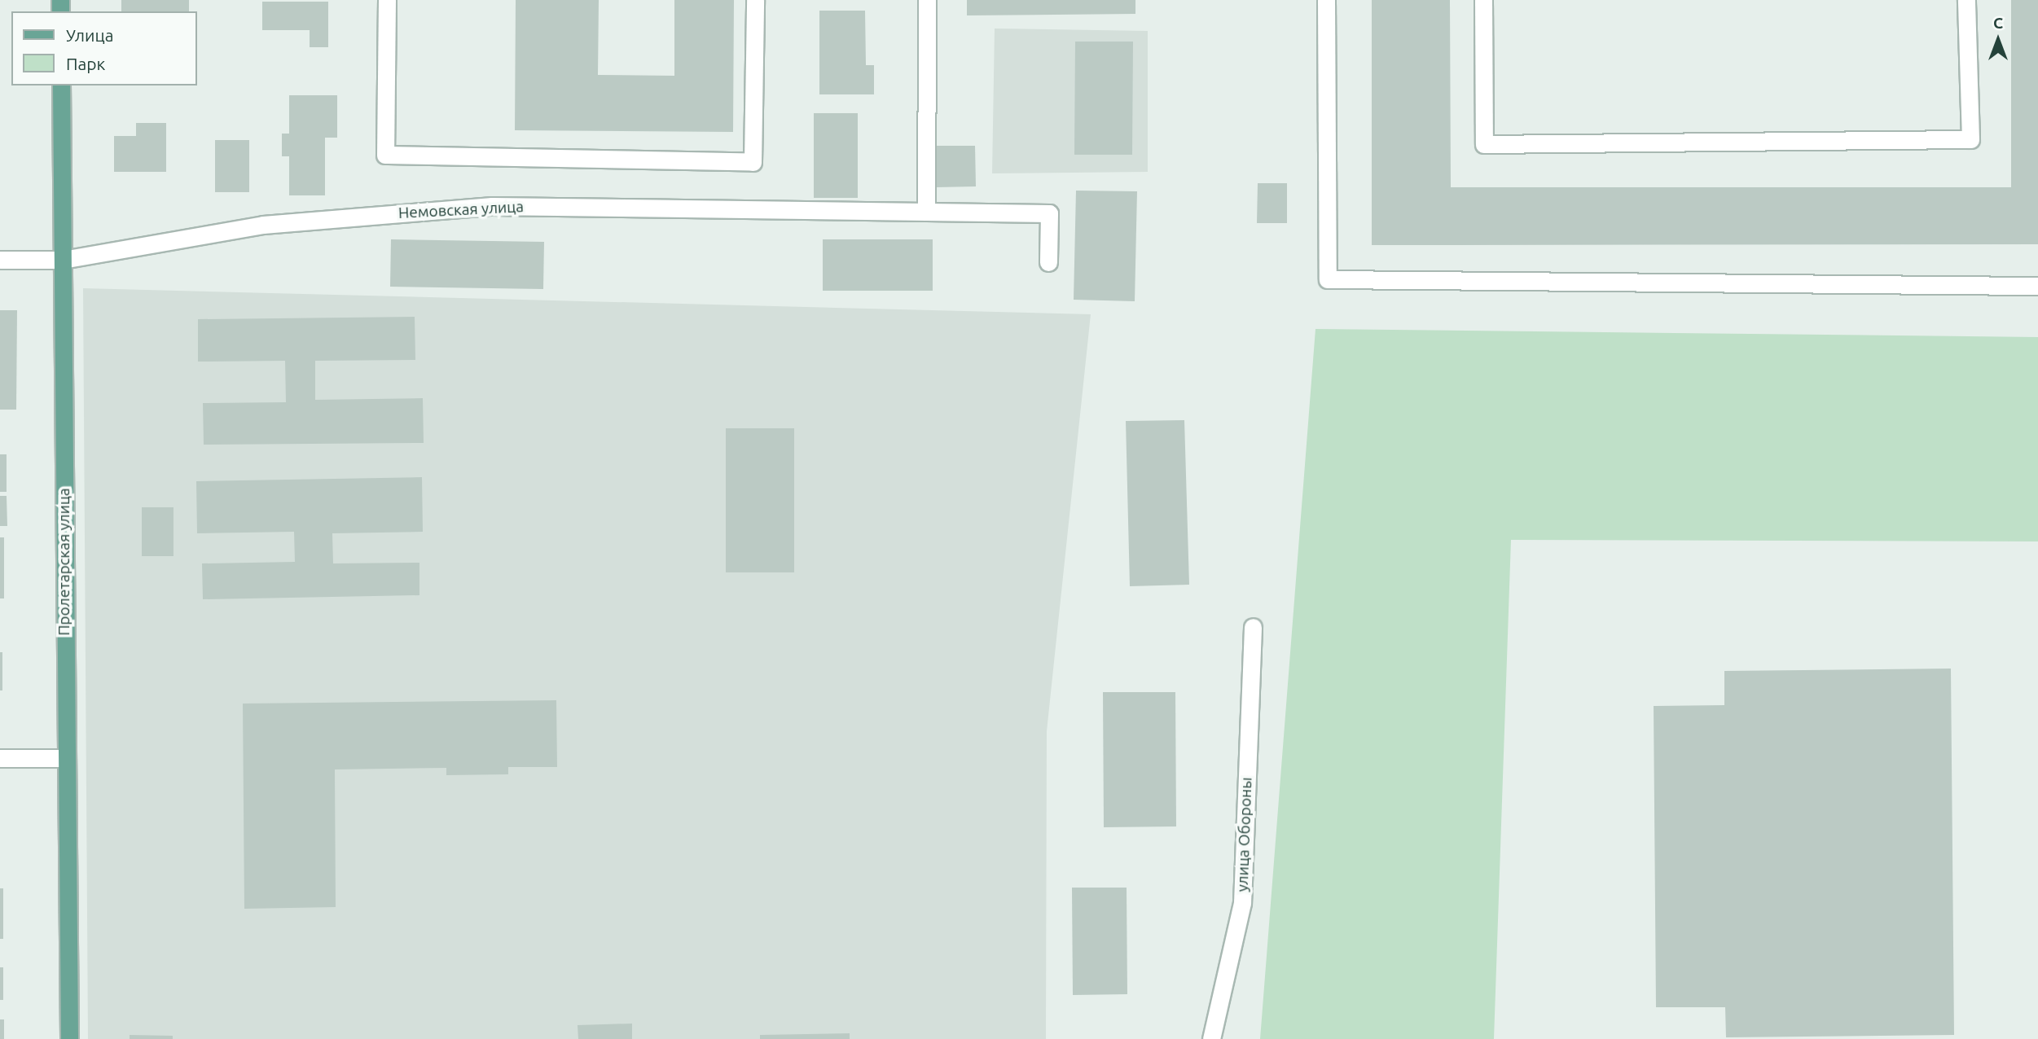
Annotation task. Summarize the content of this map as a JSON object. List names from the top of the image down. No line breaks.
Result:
{"streets":{"main road":["Пролетарская улица"],"street":["Немовская улица","улица Обороны"]},"crossings":[["Немовская улица","Пролетарская улица"]],"legend":["Улица","Парк"],"north":"top"}
